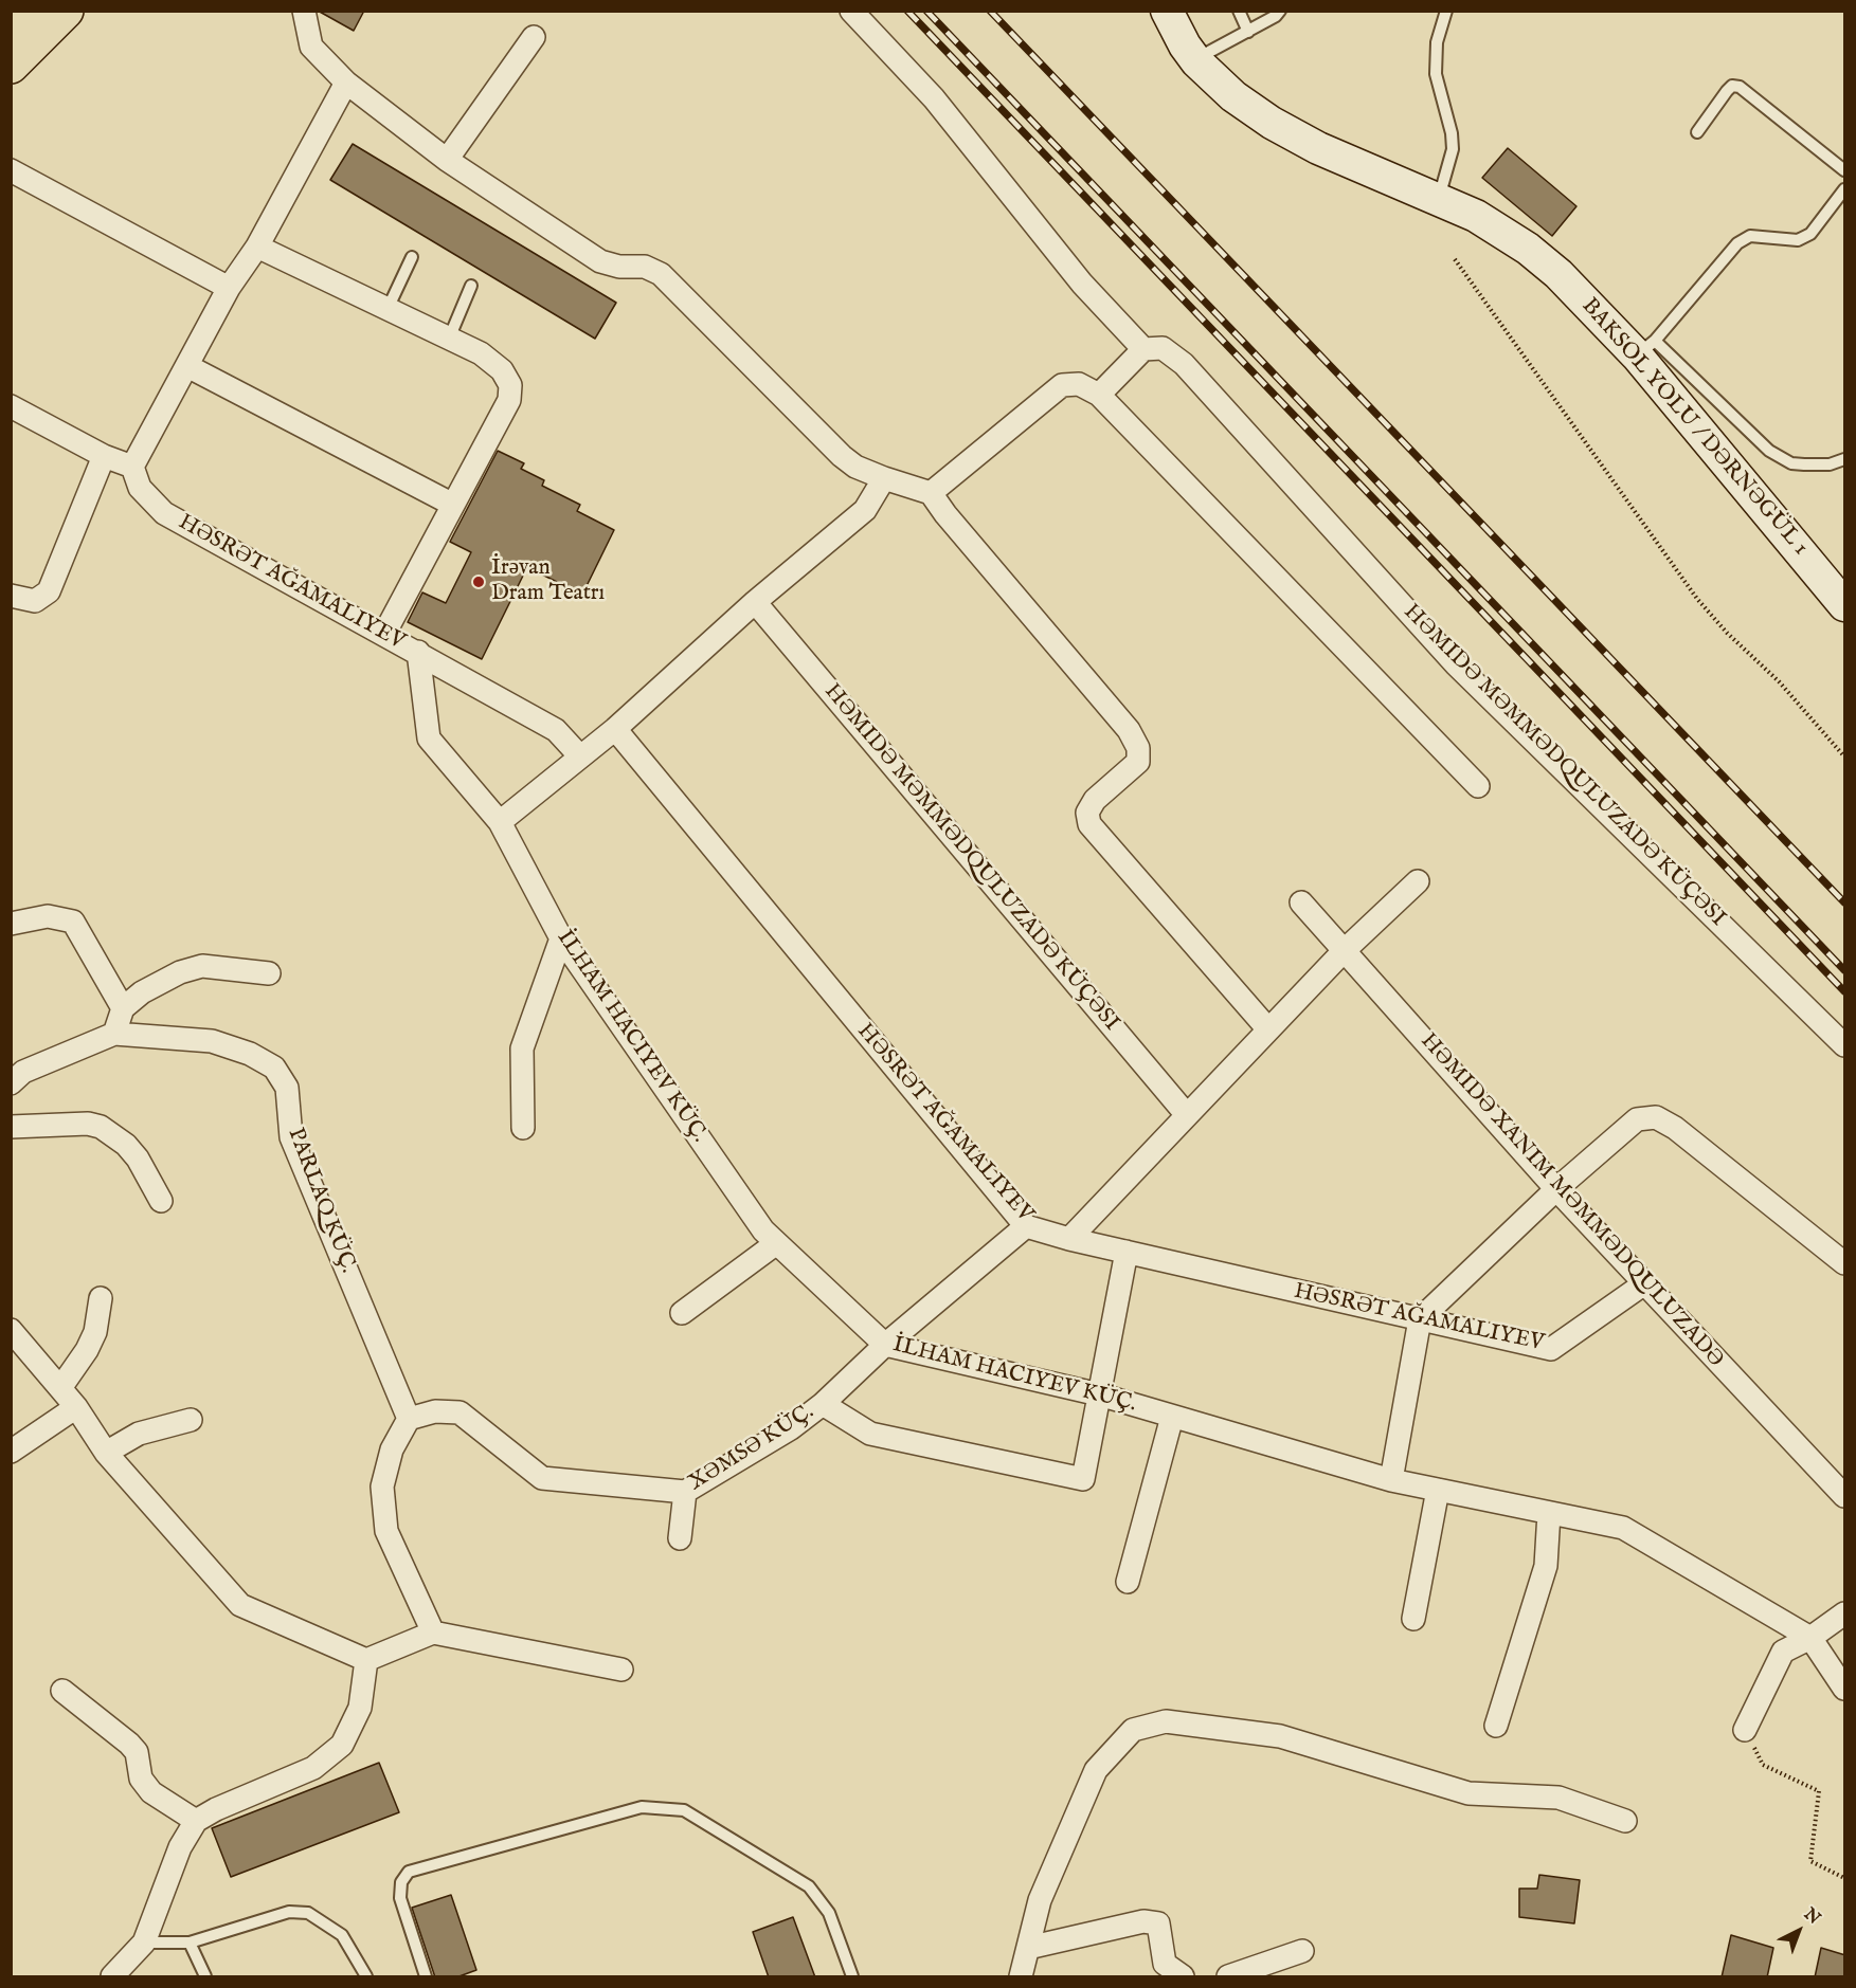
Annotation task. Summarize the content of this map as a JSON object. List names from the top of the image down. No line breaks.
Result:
{"streets":{"main road":["BAKSOL YOLU / DƏRNƏGÜL 1"],"street":["HƏMIDƏ MƏMMƏDQULUZADƏ KÜÇƏSI","PARLAQ KÜÇ.","XƏMSƏ KÜÇ."]},"crossings":[["PARLAQ KÜÇ.","XƏMSƏ KÜÇ."]],"places":["İrəvan Dram Teatrı"],"north":"top right"}
